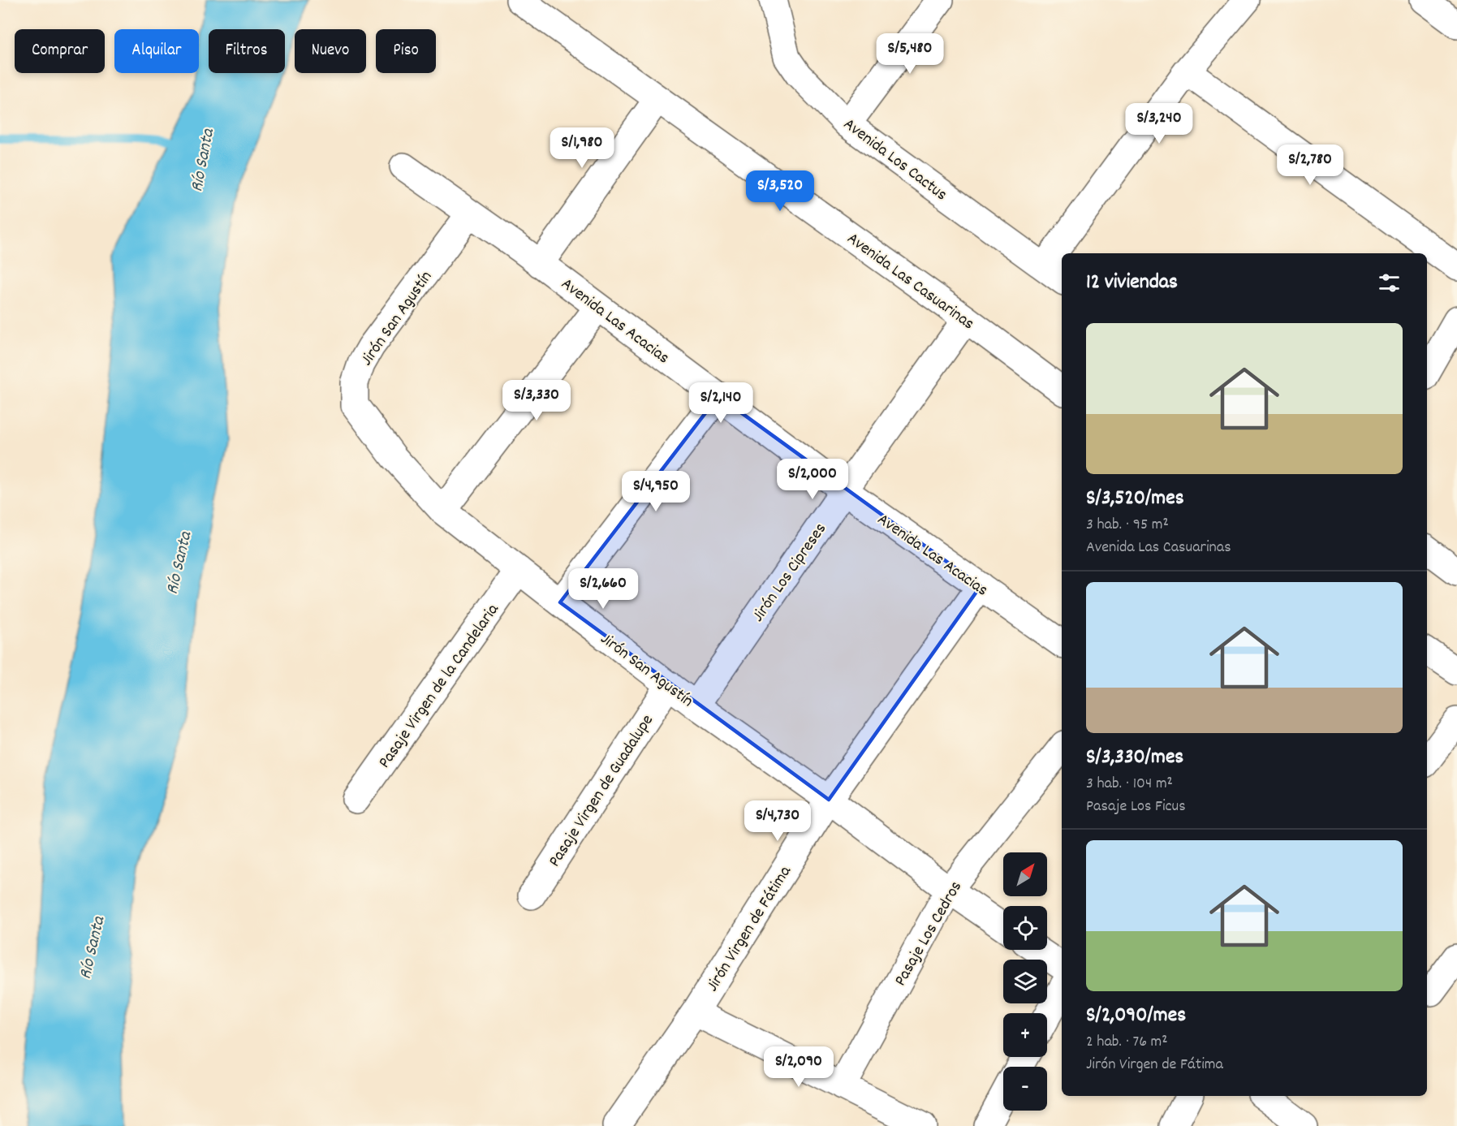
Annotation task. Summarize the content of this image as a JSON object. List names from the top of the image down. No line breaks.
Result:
{"streets":{"street":["Avenida Los Cactus","Avenida Las Casuarinas","Jirón San Agustín","Avenida Las Acacias","Jirón Los Cipreses","Pasaje Virgen de la Candelaria","Pasaje Virgen de Guadalupe","Jirón Virgen de Fátima","Pasaje Los Cedros"]},"crossings":[["Avenida Las Casuarinas","Jirón Los Cipreses"],["Jirón San Agustín","Avenida Las Acacias"],["Jirón San Agustín","Jirón Los Cipreses"],["Jirón San Agustín","Pasaje Virgen de la Candelaria"],["Jirón San Agustín","Pasaje Virgen de Guadalupe"],["Jirón San Agustín","Jirón Virgen de Fátima"],["Jirón San Agustín","Pasaje Los Cedros"],["Avenida Las Acacias","Jirón Los Cipreses"],["Avenida Las Acacias","Jirón Virgen de Fátima"]],"water":["Río Santa"],"north":"top right","page":{"chip":["Comprar","Alquilar","Filtros","Nuevo","Piso"],"price":["S/5,480","S/3,240","S/1,980","S/2,780","S/3,520","S/3,330","S/2,140","S/2,000","S/4,950","S/2,660","S/4,730","S/2,090"],"heading":"12 viviendas","list":[{"name":"S/3,520/mes","note":"3 hab. · 95 m² · Avenida Las Casuarinas"},{"name":"S/3,330/mes","note":"3 hab. · 104 m² · Pasaje Los Ficus"},{"name":"S/2,090/mes","note":"2 hab. · 76 m² · Jirón Virgen de Fátima"}],"map_buttons":["+","−"]}}
